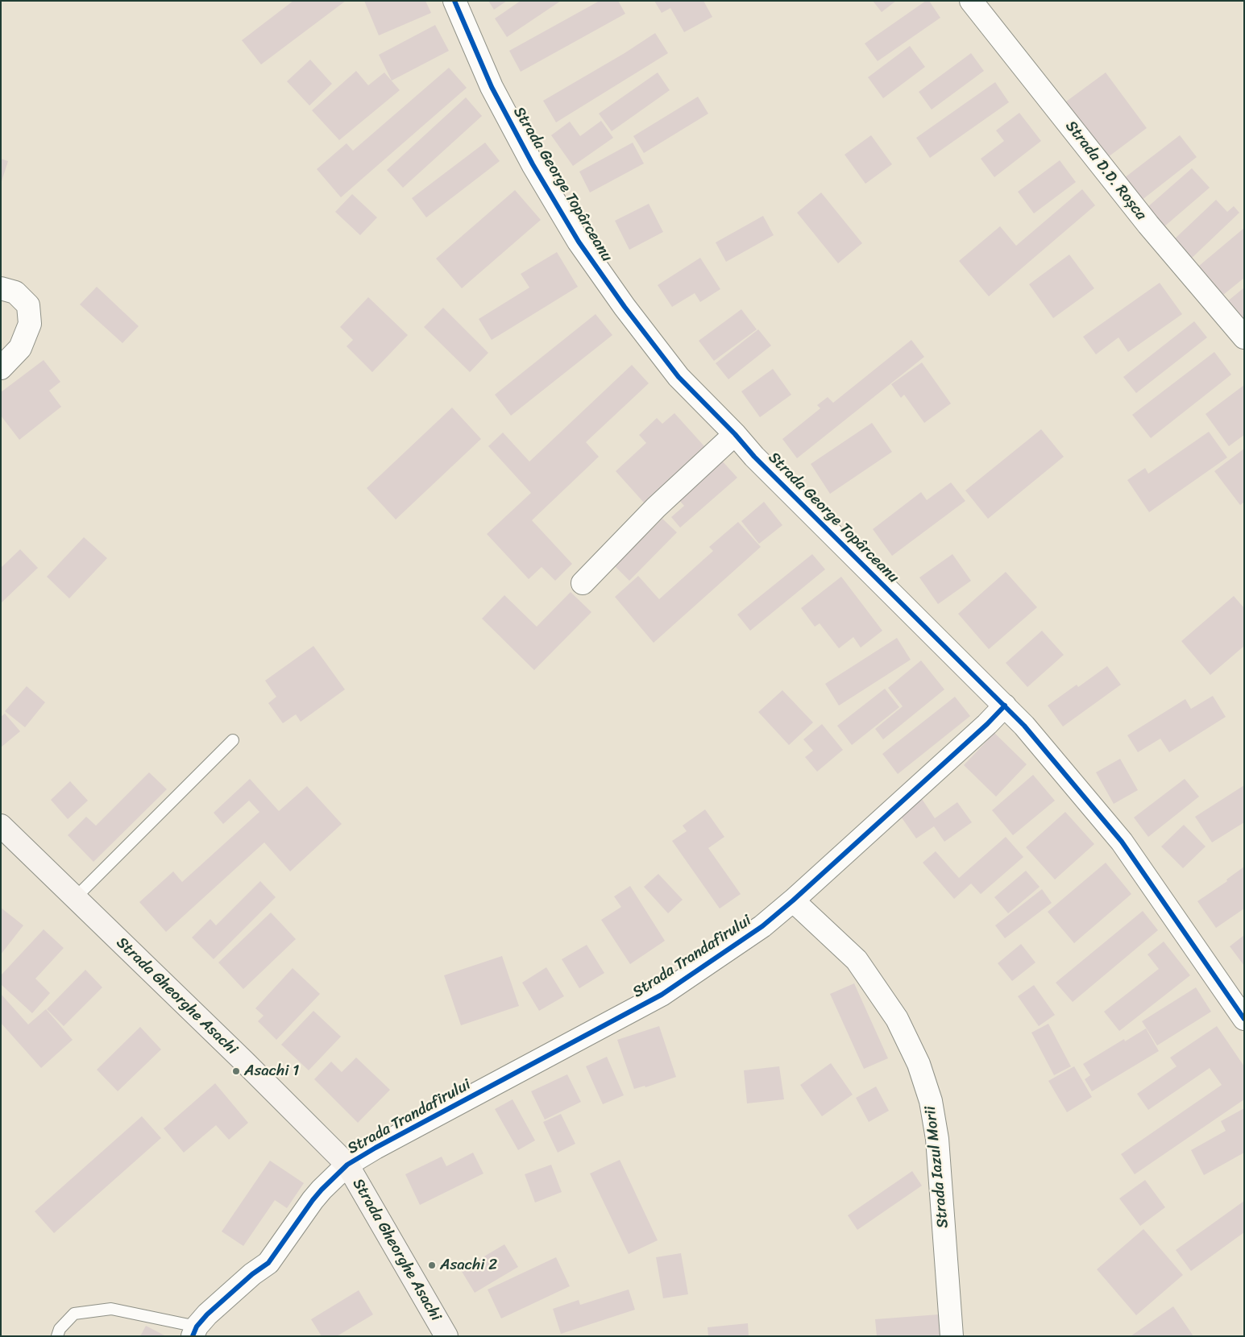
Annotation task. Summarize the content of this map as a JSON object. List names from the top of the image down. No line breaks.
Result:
{"streets":{"street":["Strada D.D. Roșca","Strada George Topârceanu","Strada Trandafirului","Strada Gheorghe Asachi","Strada Iazul Morii"]},"crossings":[["Strada George Topârceanu","Strada Trandafirului"],["Strada Trandafirului","Strada Gheorghe Asachi"],["Strada Trandafirului","Strada Iazul Morii"]],"places":["Asachi 1","Asachi 2"]}
